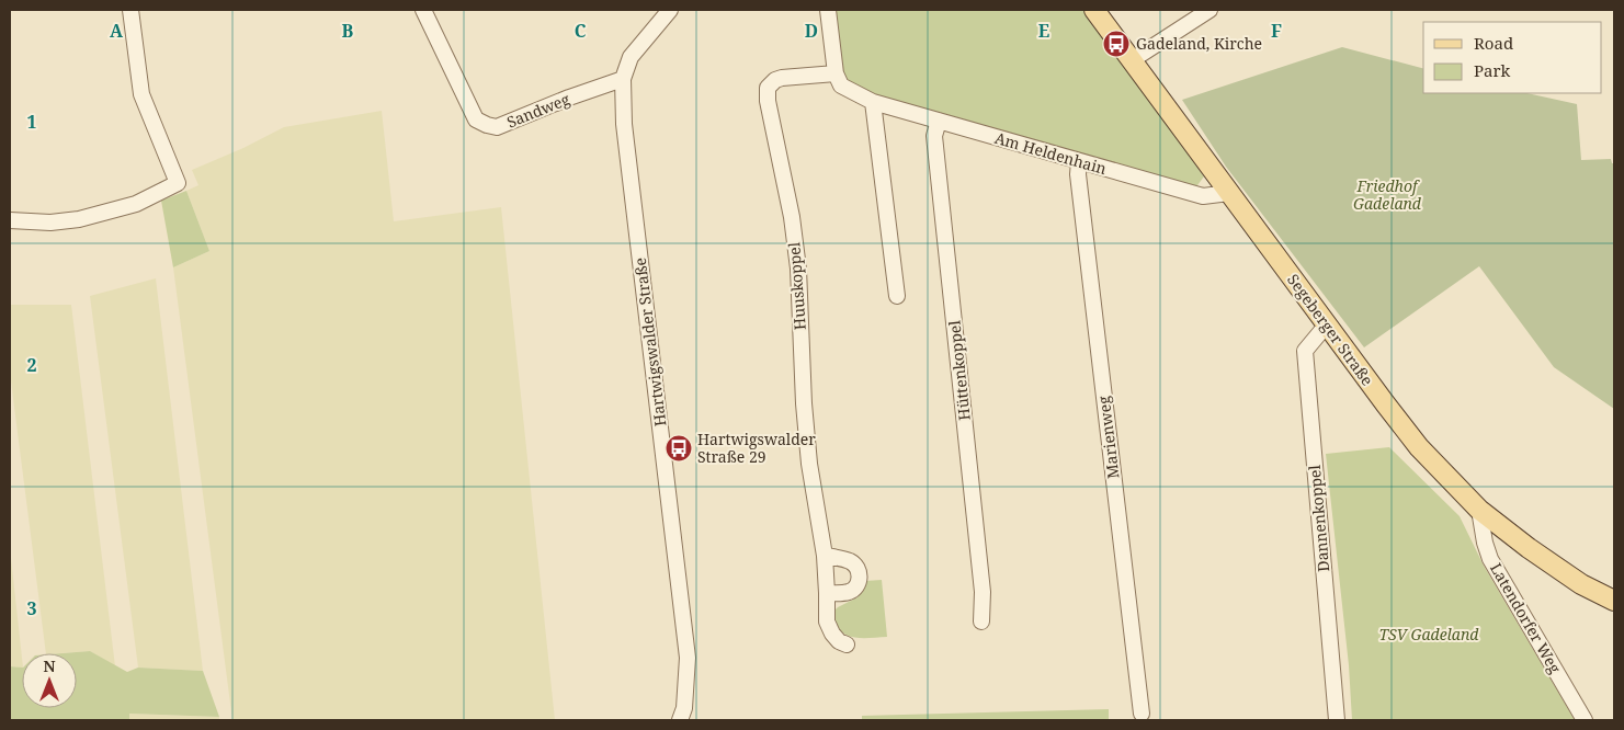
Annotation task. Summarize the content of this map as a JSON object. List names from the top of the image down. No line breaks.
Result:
{"streets":{"main road":["Segeberger Straße"],"street":["Sandweg","Am Heldenhain","Huuskoppel","Hartwigswalder Straße","Hüttenkoppel","Marienweg","Dannenkoppel","Latendorfer Weg"]},"crossings":[["Sandweg","Hartwigswalder Straße"],["Am Heldenhain","Huuskoppel"],["Am Heldenhain","Segeberger Straße"],["Am Heldenhain","Hüttenkoppel"],["Am Heldenhain","Marienweg"],["Segeberger Straße","Dannenkoppel"],["Segeberger Straße","Latendorfer Weg"]],"parks":["Friedhof Gadeland","TSV Gadeland"],"places":{"bus stop":["Gadeland, Kirche","Hartwigswalder Straße 29"]},"legend":["Road","Park"],"north":"top","grid":{"columns":["A","B","C","D","E","F"],"rows":["1","2","3"]}}
